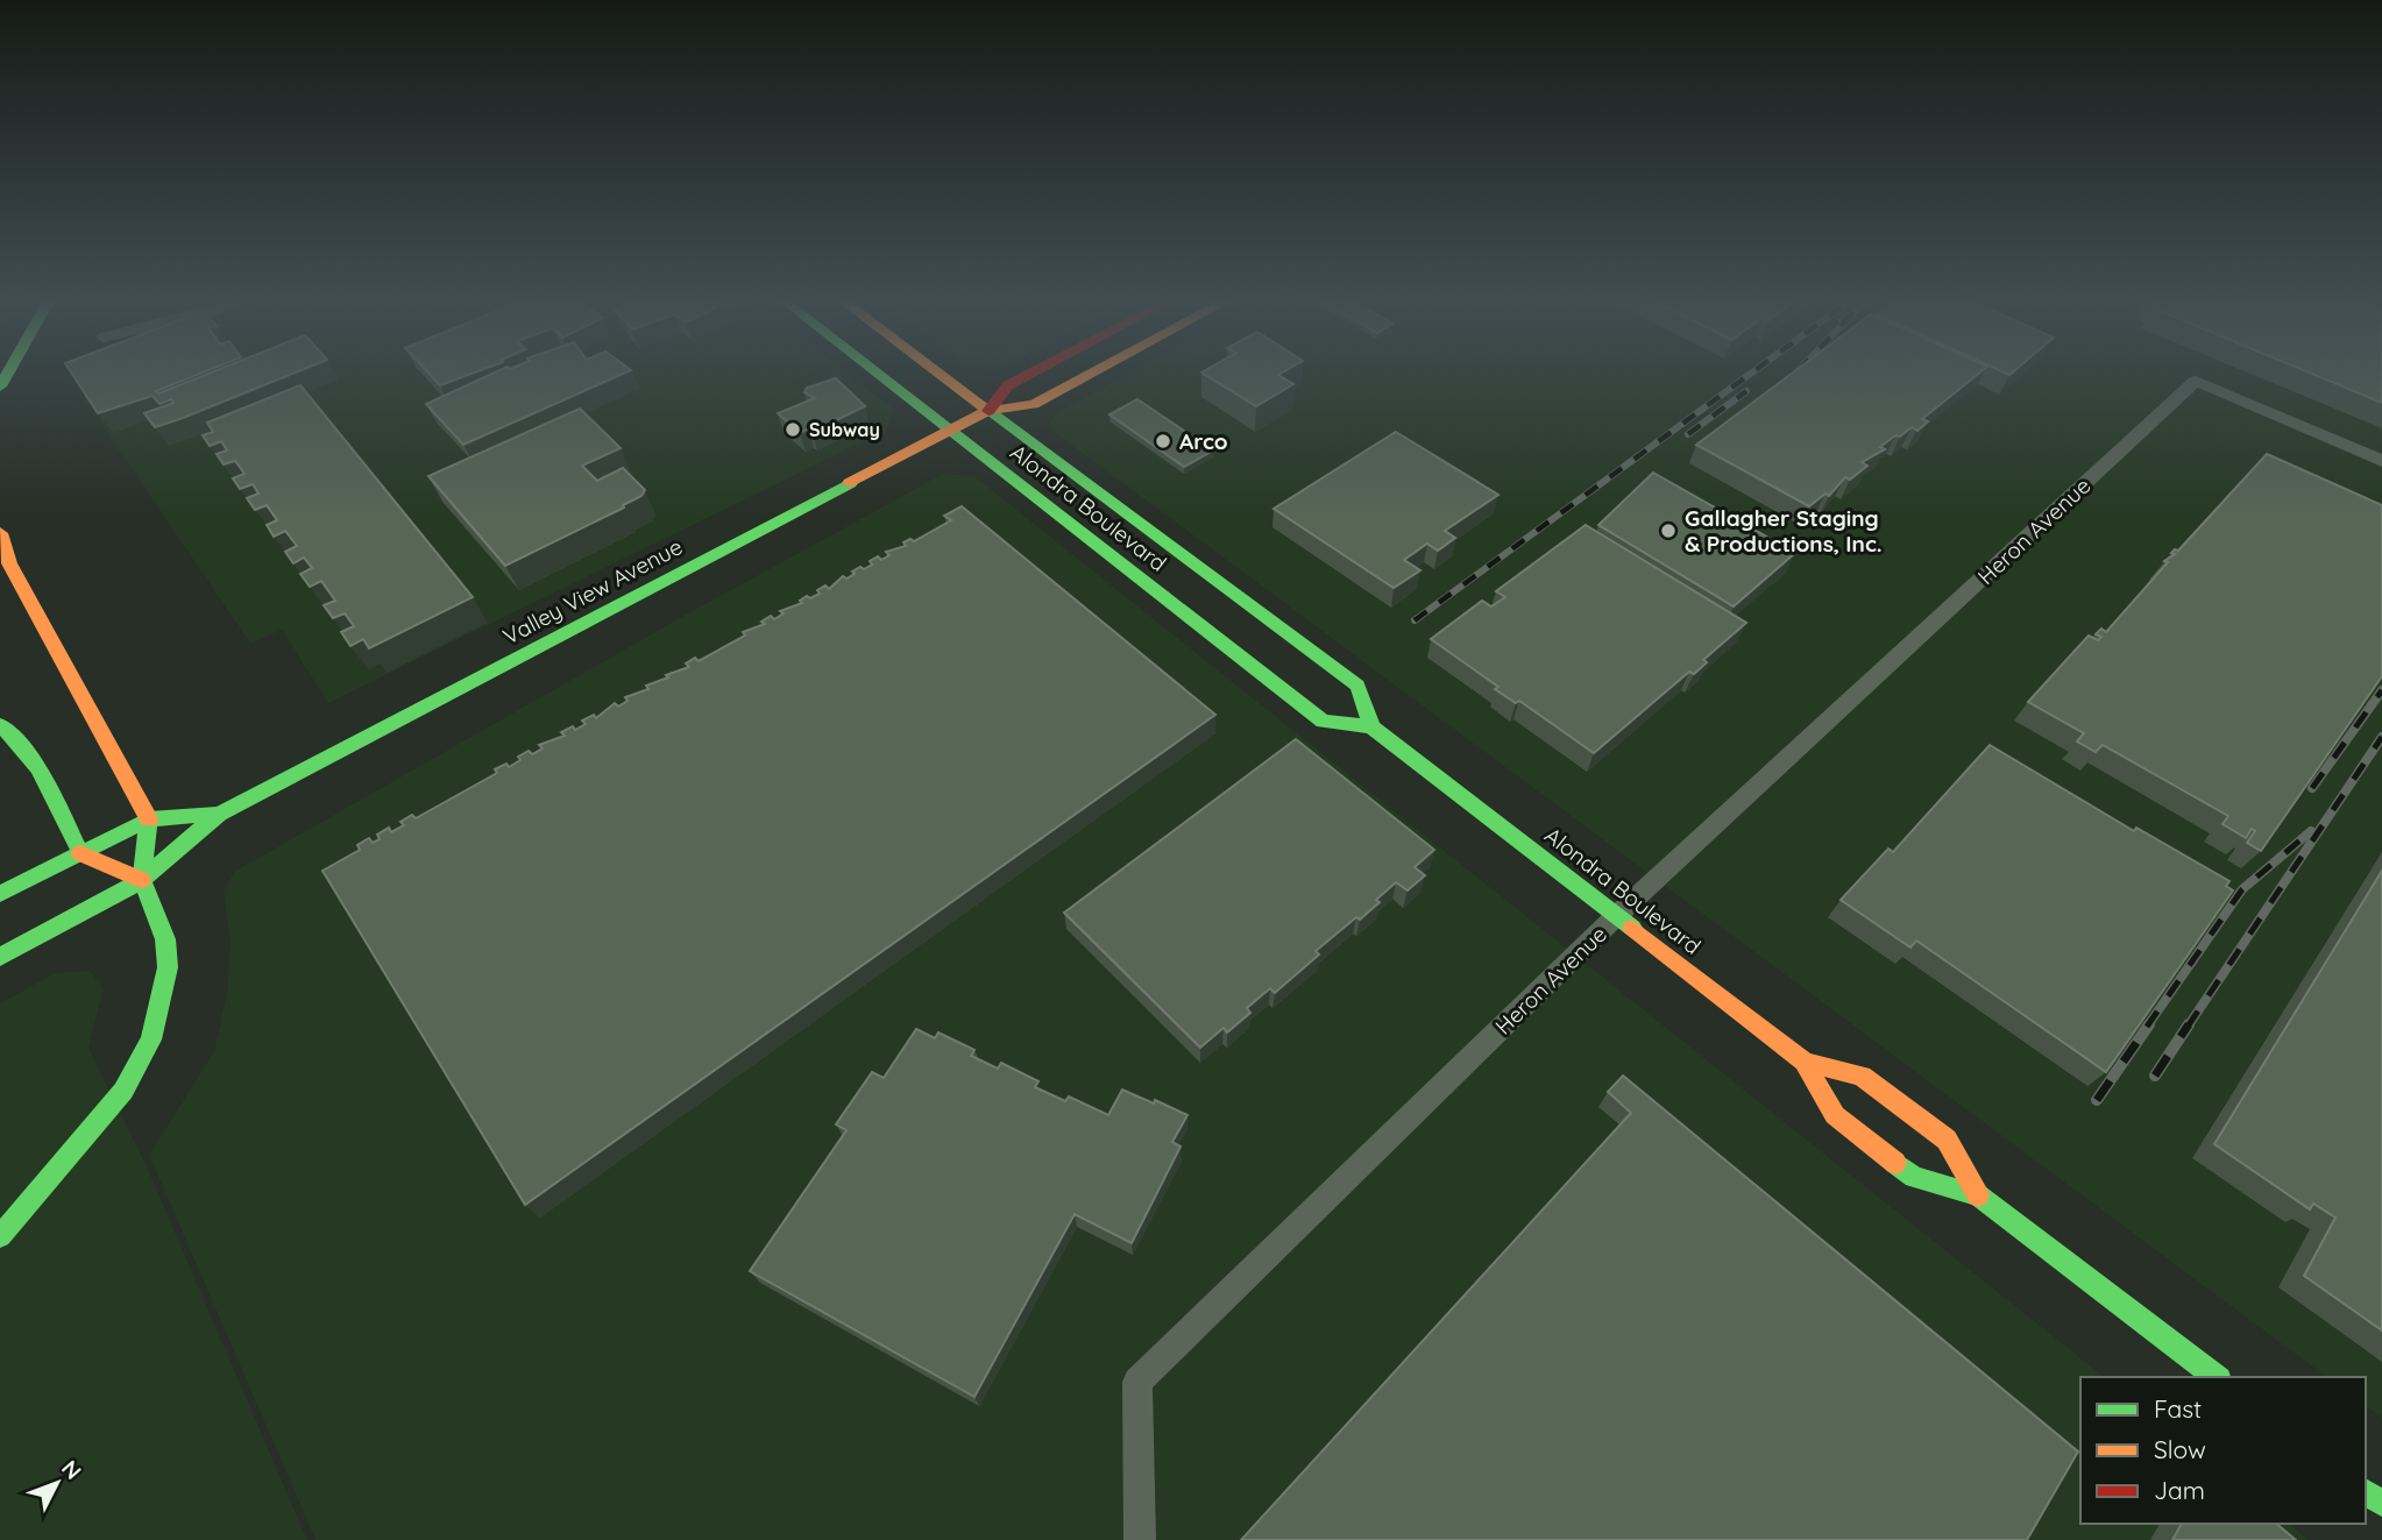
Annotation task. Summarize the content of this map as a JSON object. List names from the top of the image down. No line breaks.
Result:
{"streets":{"main road":["Alondra Boulevard","Valley View Avenue"],"street":["Heron Avenue"]},"crossings":[["Alondra Boulevard","Heron Avenue"],["Alondra Boulevard","Valley View Avenue"]],"places":["Subway","Arco","Gallagher Staging & Productions, Inc."],"legend":["Fast","Slow","Jam"],"north":"top right"}
